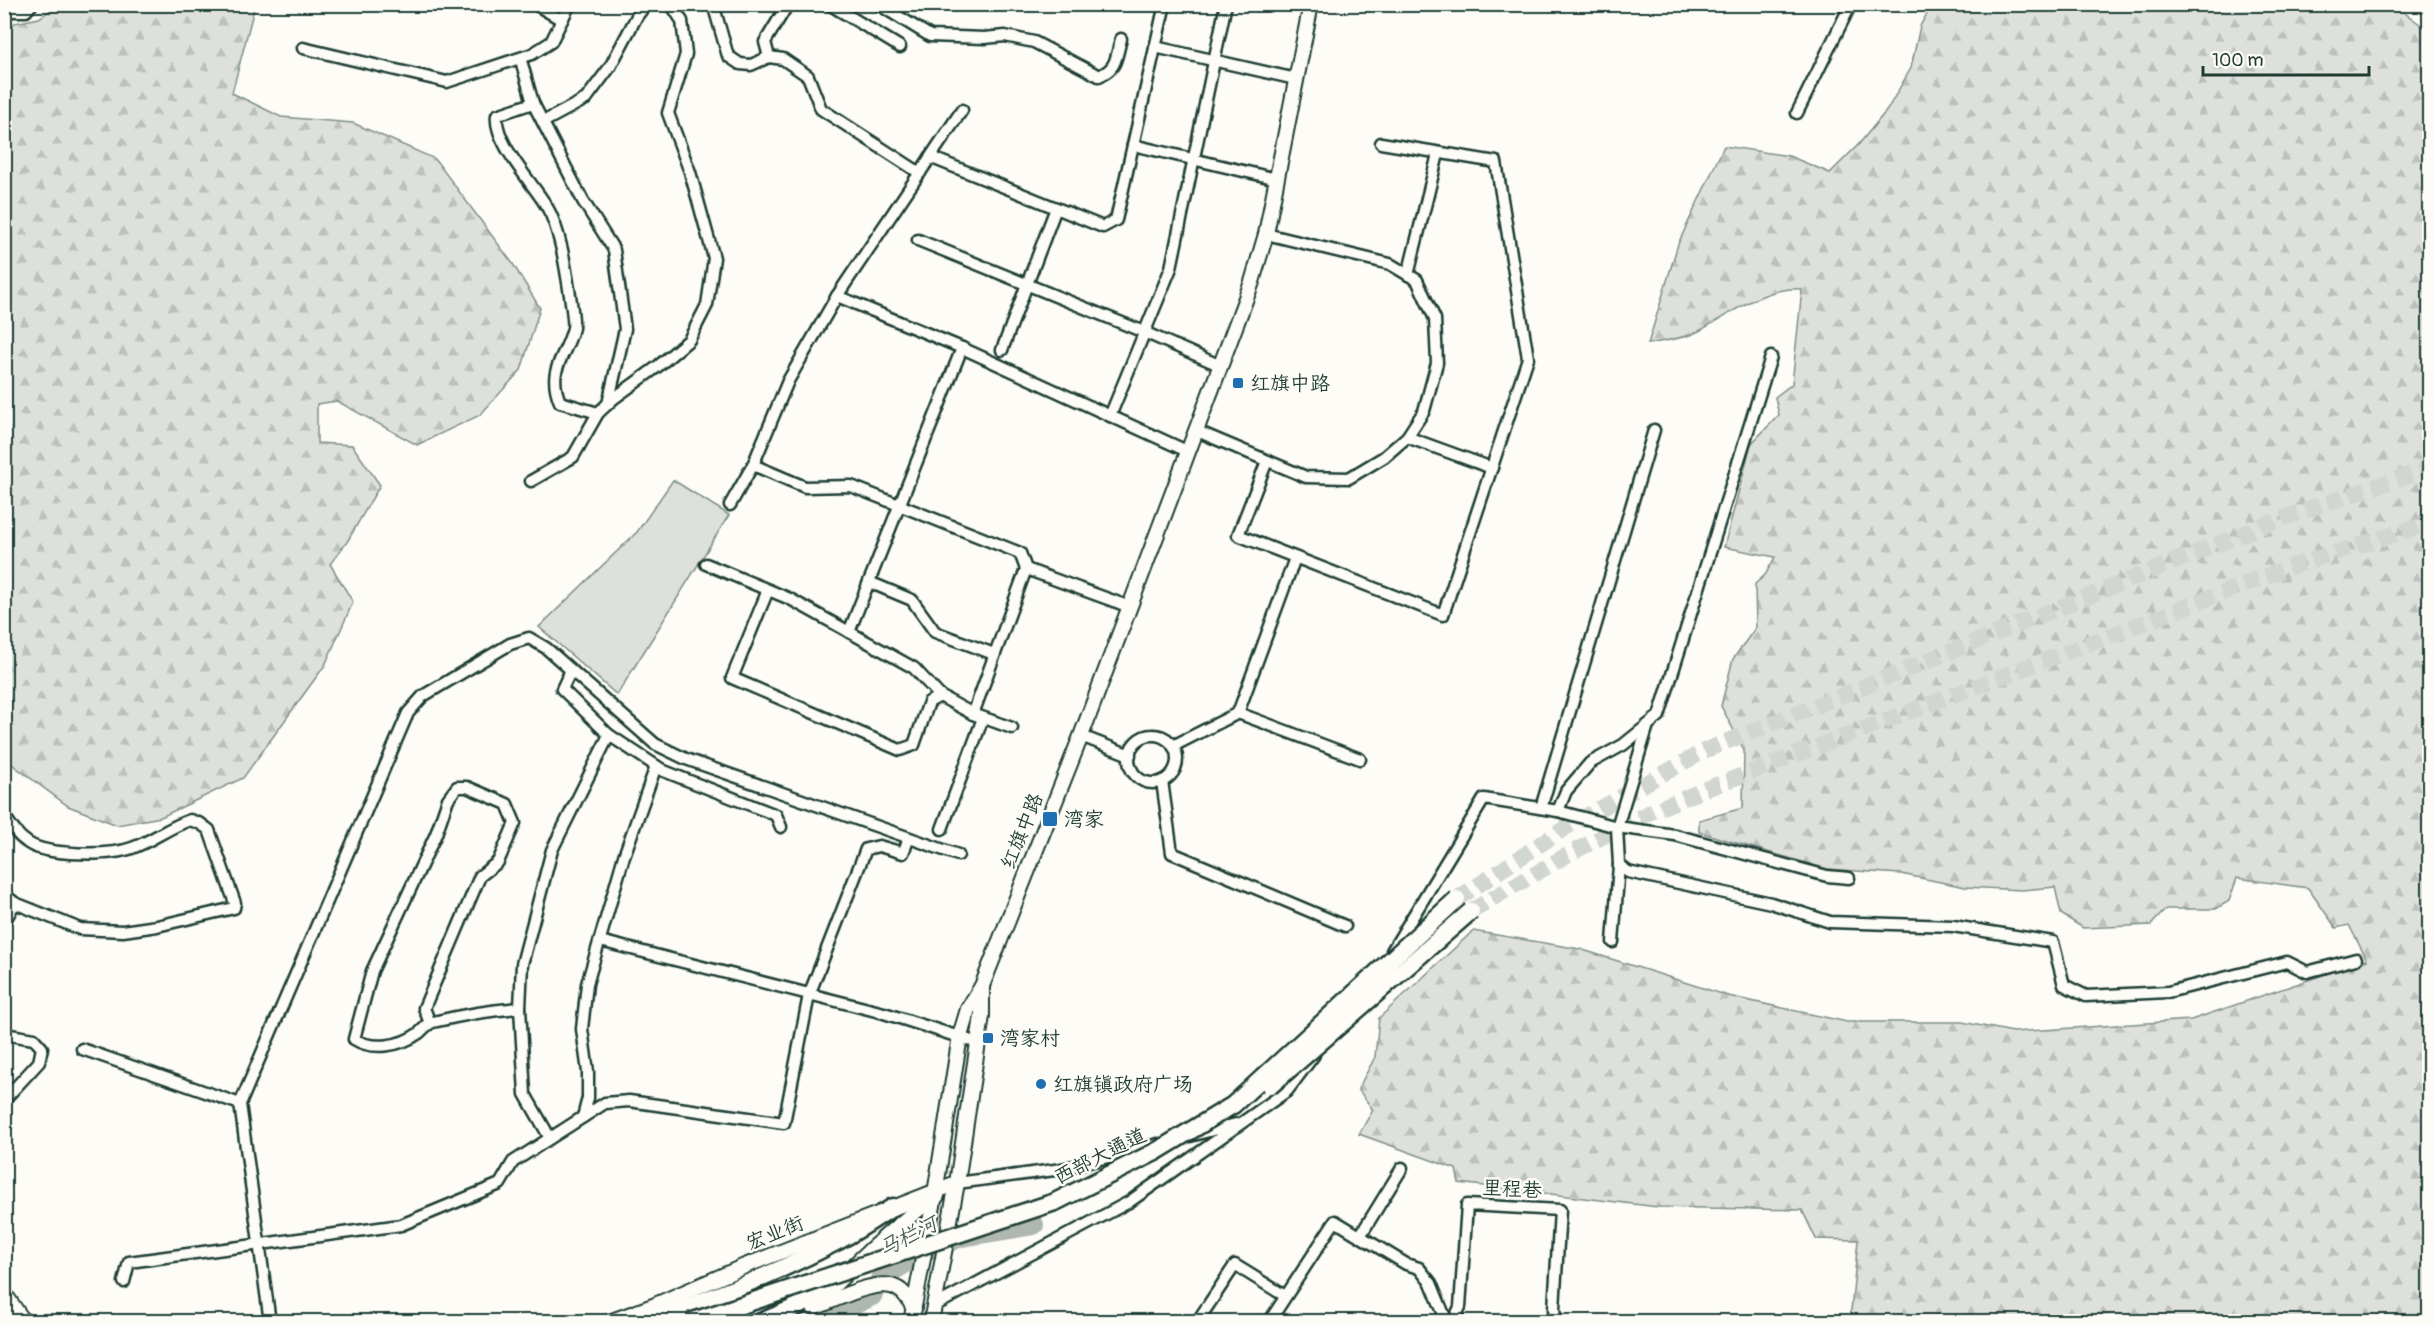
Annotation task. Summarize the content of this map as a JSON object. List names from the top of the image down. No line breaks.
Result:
{"streets":{"highway":["西部大通道"],"main road":["红旗中路","宏业街"],"street":["里程巷"]},"crossings":[["红旗中路","宏业街"]],"water":["马栏河"],"places":{"transit":["红旗中路","湾家","湾家村"],"other":["红旗镇政府广场"]},"scale_bar":"100 m"}
